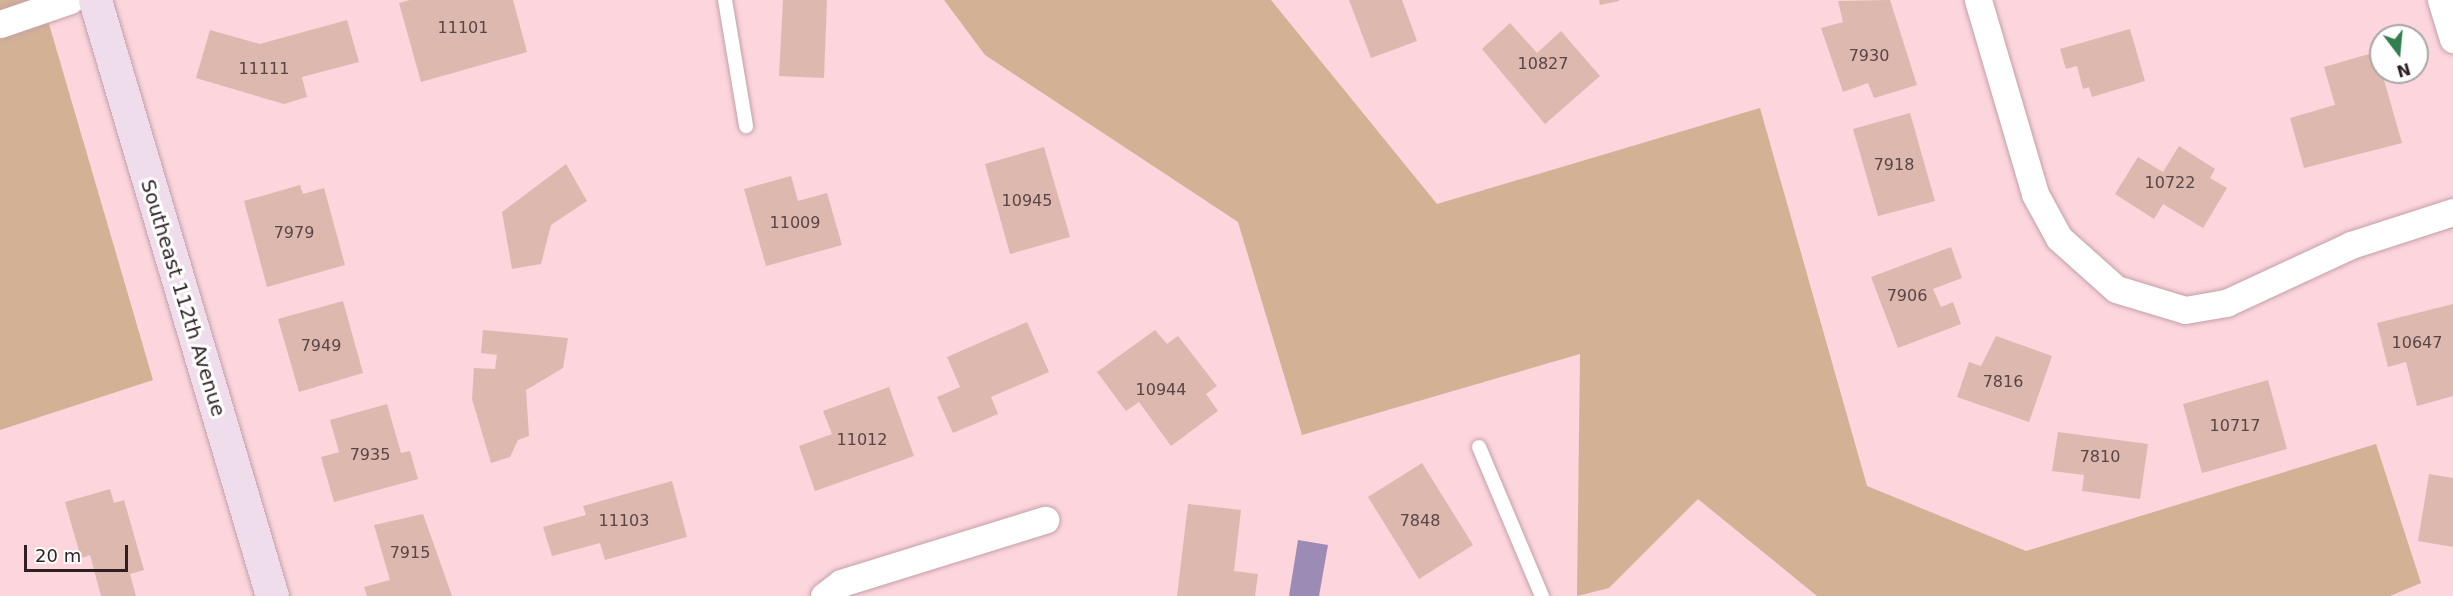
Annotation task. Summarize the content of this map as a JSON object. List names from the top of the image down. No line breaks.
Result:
{"streets":{"main road":["Southeast 112th Avenue"]},"house_numbers":["11101","7930","10827","11111","7918","10722","10945","11009","7979","7906","10647","7949","7816","10944","10717","11012","7935","7810","11103","7848","7915"],"scale_bar":"20 m","north":"bottom"}
